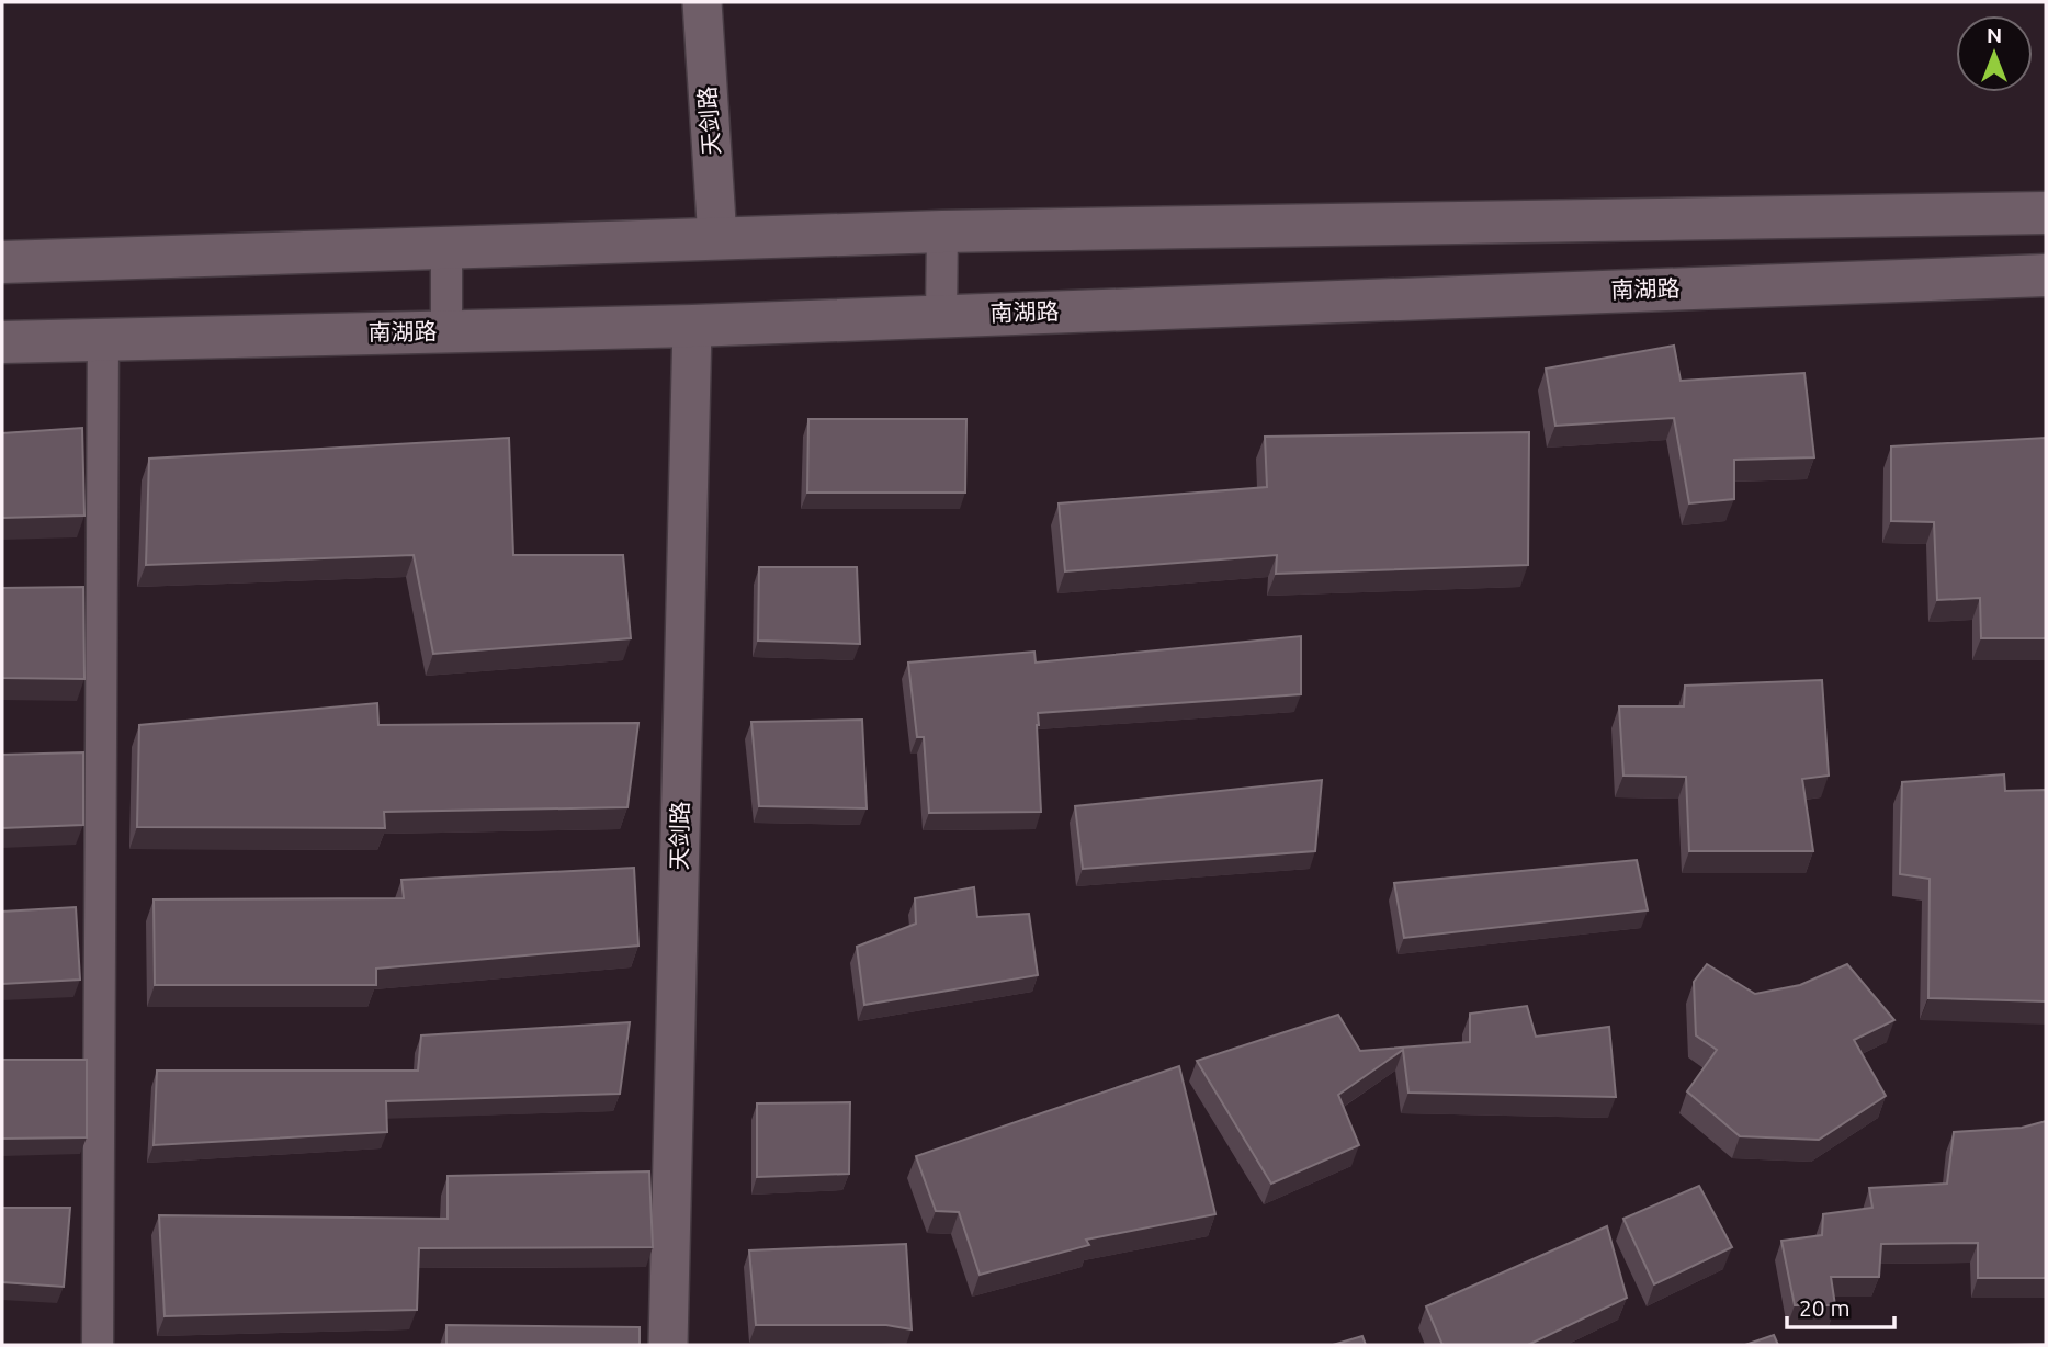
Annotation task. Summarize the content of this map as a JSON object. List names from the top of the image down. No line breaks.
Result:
{"streets":{"main road":["南湖路"],"street":["天剑路"]},"crossings":[["天剑路","南湖路"]],"scale_bar":"20 m","north":"top"}
